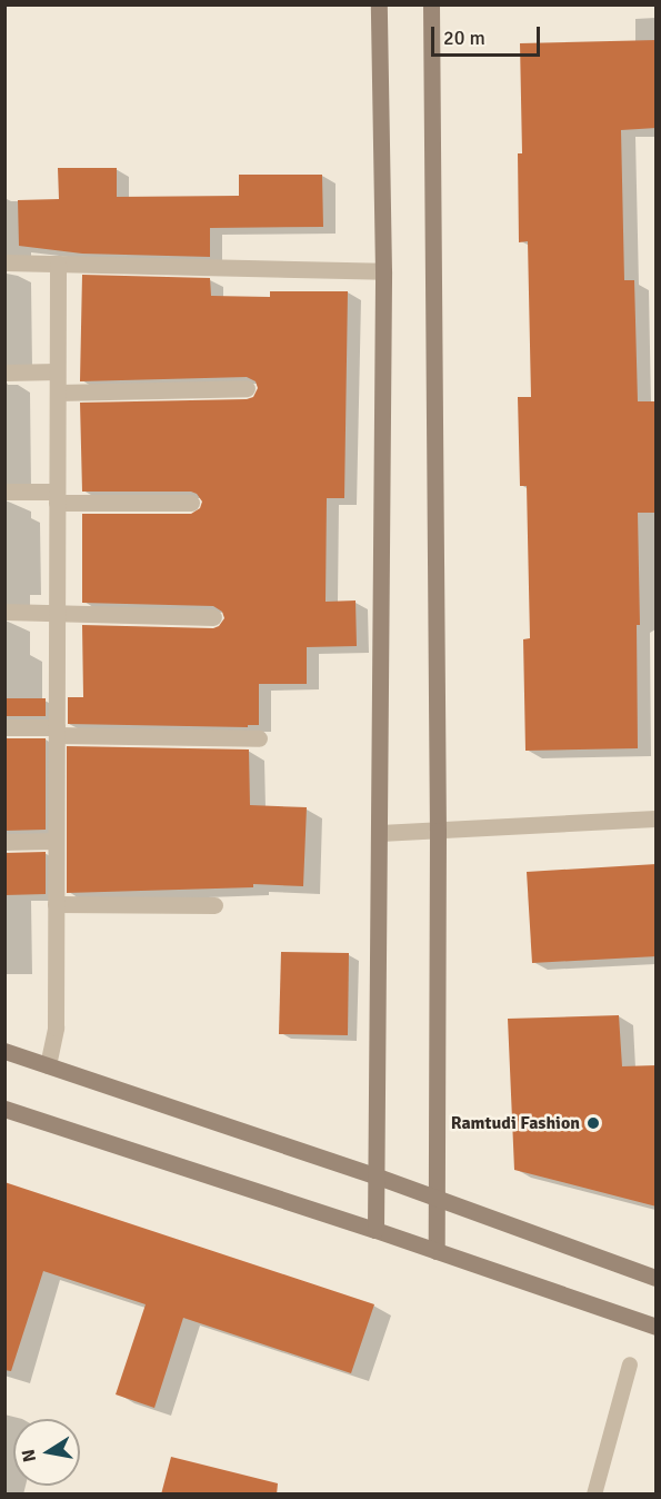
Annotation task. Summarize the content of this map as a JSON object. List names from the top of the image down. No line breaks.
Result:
{"places":["Ramtudi Fashion"],"scale_bar":"20 m","north":"left"}
